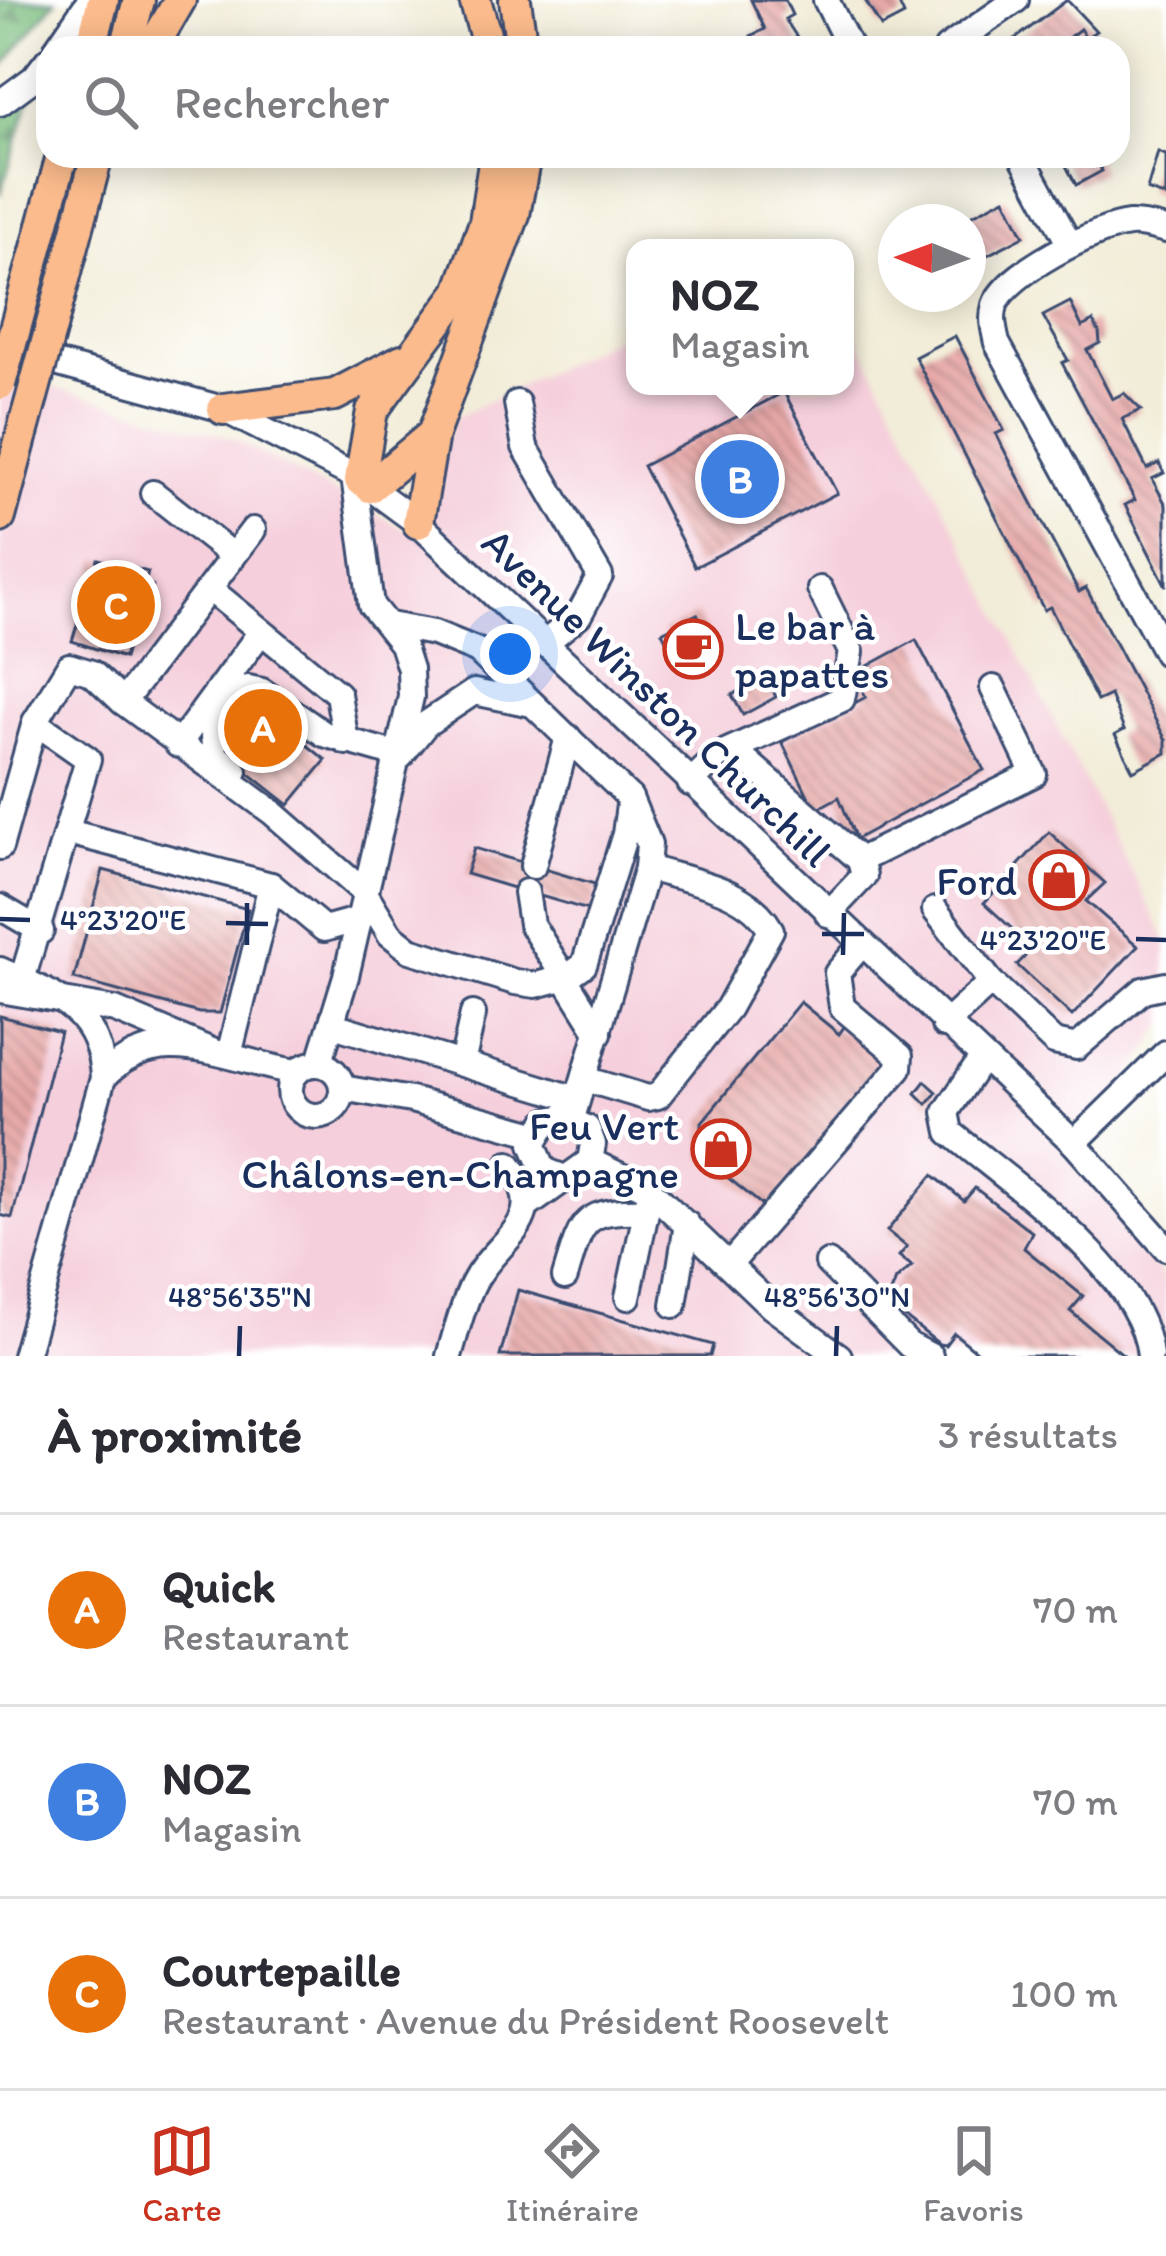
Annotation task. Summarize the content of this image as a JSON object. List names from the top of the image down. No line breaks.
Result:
{"streets":{"street":["Avenue Winston Churchill"]},"places":{"cafe":["Le bar à papattes"],"shop":["Ford","Feu Vert Châlons-en-Champagne"]},"north":"left","page":{"search":"Rechercher","popup":["NOZ","Magasin"],"pins":["B","C","A"],"heading":["À proximité","3 résultats"],"list":[{"mark":"A","name":"Quick","note":"Restaurant","value":"70 m"},{"mark":"B","name":"NOZ","note":"Magasin","value":"70 m"},{"mark":"C","name":"Courtepaille","note":"Restaurant · Avenue du Président Roosevelt","value":"100 m"}],"nav":["Carte","Itinéraire","Favoris"]},"coordinates":["4°23'20\"E","48°56'35\"N","48°56'30\"N"]}
